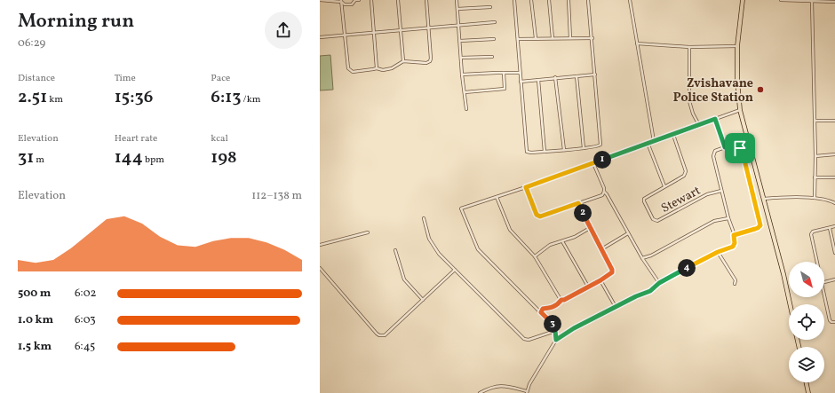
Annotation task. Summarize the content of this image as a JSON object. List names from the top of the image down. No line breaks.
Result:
{"streets":{"street":["Stewart"]},"places":["Zvishavane Police Station"],"north":"bottom right","page":{"heading":["Morning run","06:29"],"stats":[["Distance","2.51 km"],["Time","15:36"],["Pace","6:13 /km"],["Elevation","31 m"],["Heart rate","144 bpm"],["kcal","198"]],"pins":["1","2","4","3"],"chart":["Elevation","112–138 m"],"list":[{"name":"500 m","note":"6:02"},{"name":"1.0 km","note":"6:03"},{"name":"1.5 km","note":"6:45"}]}}
